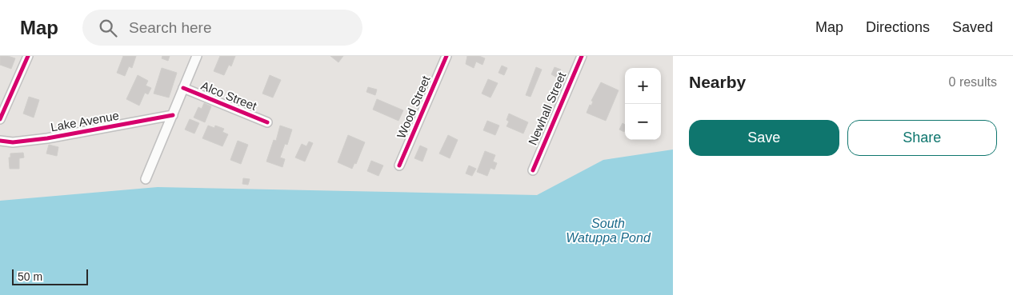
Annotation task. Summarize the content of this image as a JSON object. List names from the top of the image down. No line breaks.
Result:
{"streets":{"street":["Alco Street","Wood Street","Newhall Street","Lake Avenue"]},"water":["South Watuppa Pond"],"scale_bar":"50 m","page":{"header":"Map","search":"Search here","nav":["Map","Directions","Saved"],"heading":["Nearby","0 results"],"map_buttons":["+","−"],"buttons":["Save","Share"],"scale":"50 m"}}
